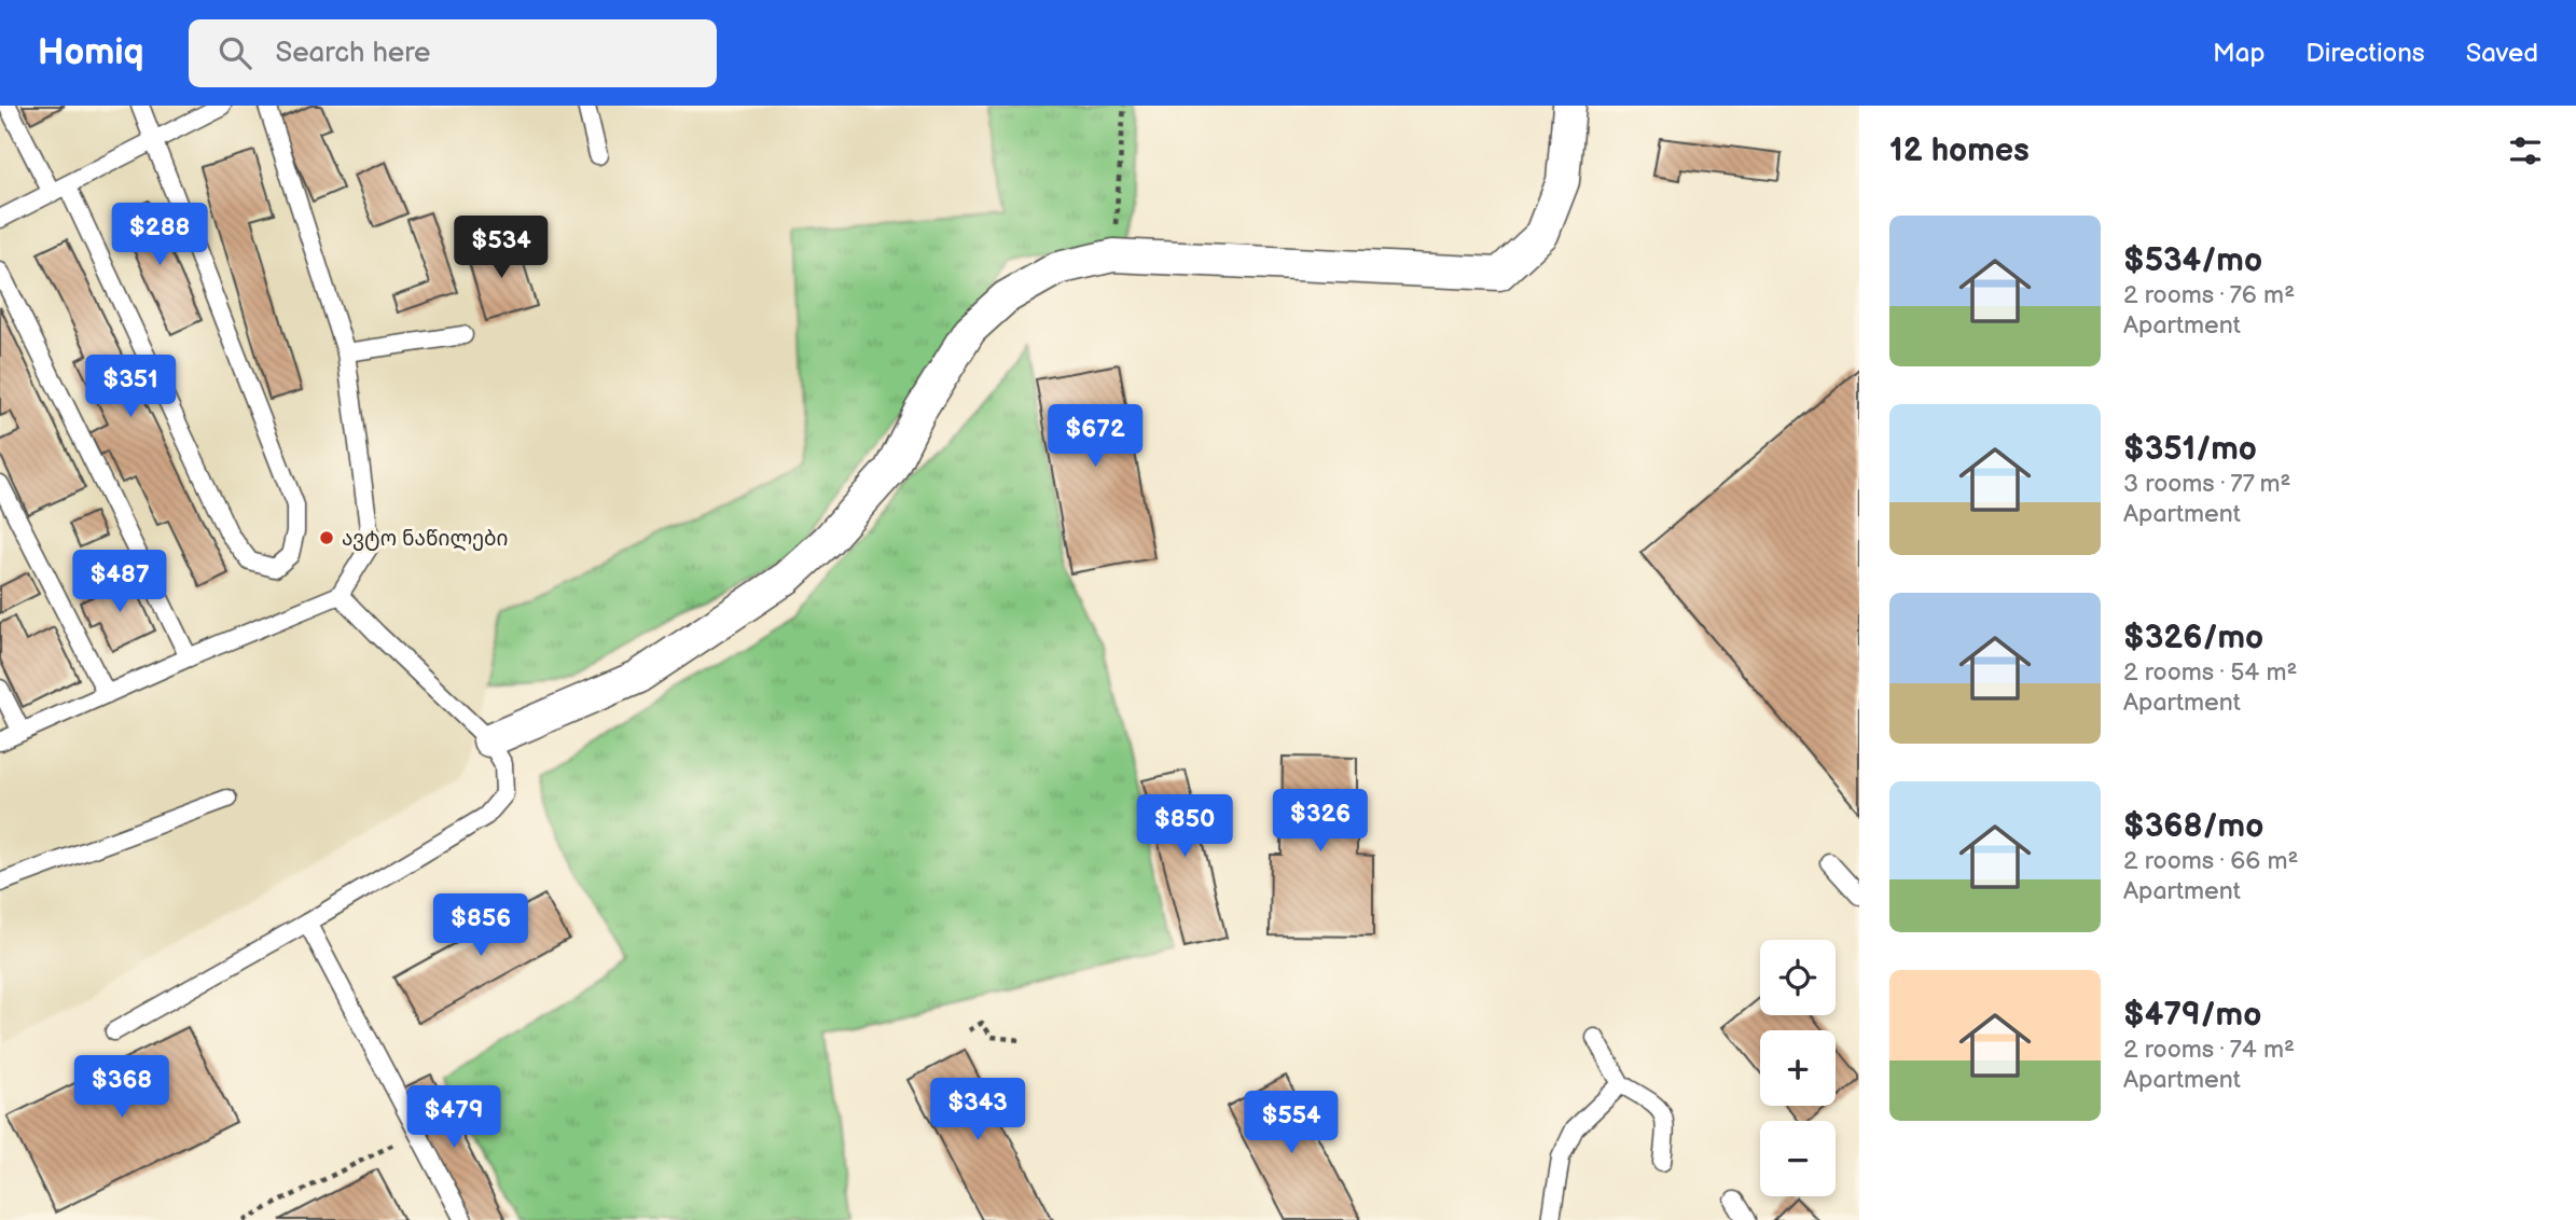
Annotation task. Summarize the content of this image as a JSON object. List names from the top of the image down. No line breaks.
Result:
{"places":["ავტო ნაწილები"],"page":{"header":"Homiq","search":"Search here","nav":["Map","Directions","Saved"],"heading":"12 homes","list":[{"name":"$534/mo","note":"2 rooms · 76 m² · Apartment"},{"name":"$351/mo","note":"3 rooms · 77 m² · Apartment"},{"name":"$326/mo","note":"2 rooms · 54 m² · Apartment"},{"name":"$368/mo","note":"2 rooms · 66 m² · Apartment"},{"name":"$479/mo","note":"2 rooms · 74 m² · Apartment"}],"price":["$288","$534","$351","$672","$487","$326","$850","$856","$368","$343","$479","$554"],"map_buttons":["+","−"]}}
